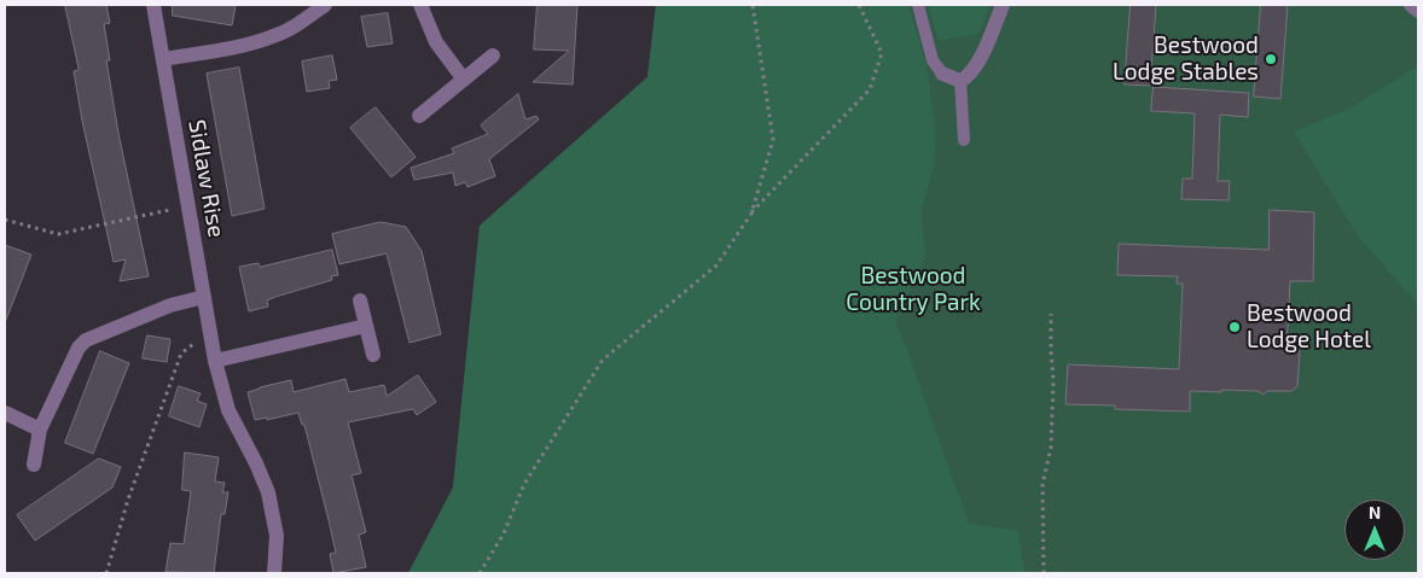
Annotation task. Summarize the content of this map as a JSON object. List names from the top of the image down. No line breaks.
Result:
{"streets":{"street":["Sidlaw Rise"]},"parks":["Bestwood Country Park"],"places":["Bestwood Lodge Stables","Bestwood Lodge Hotel"],"north":"top"}
